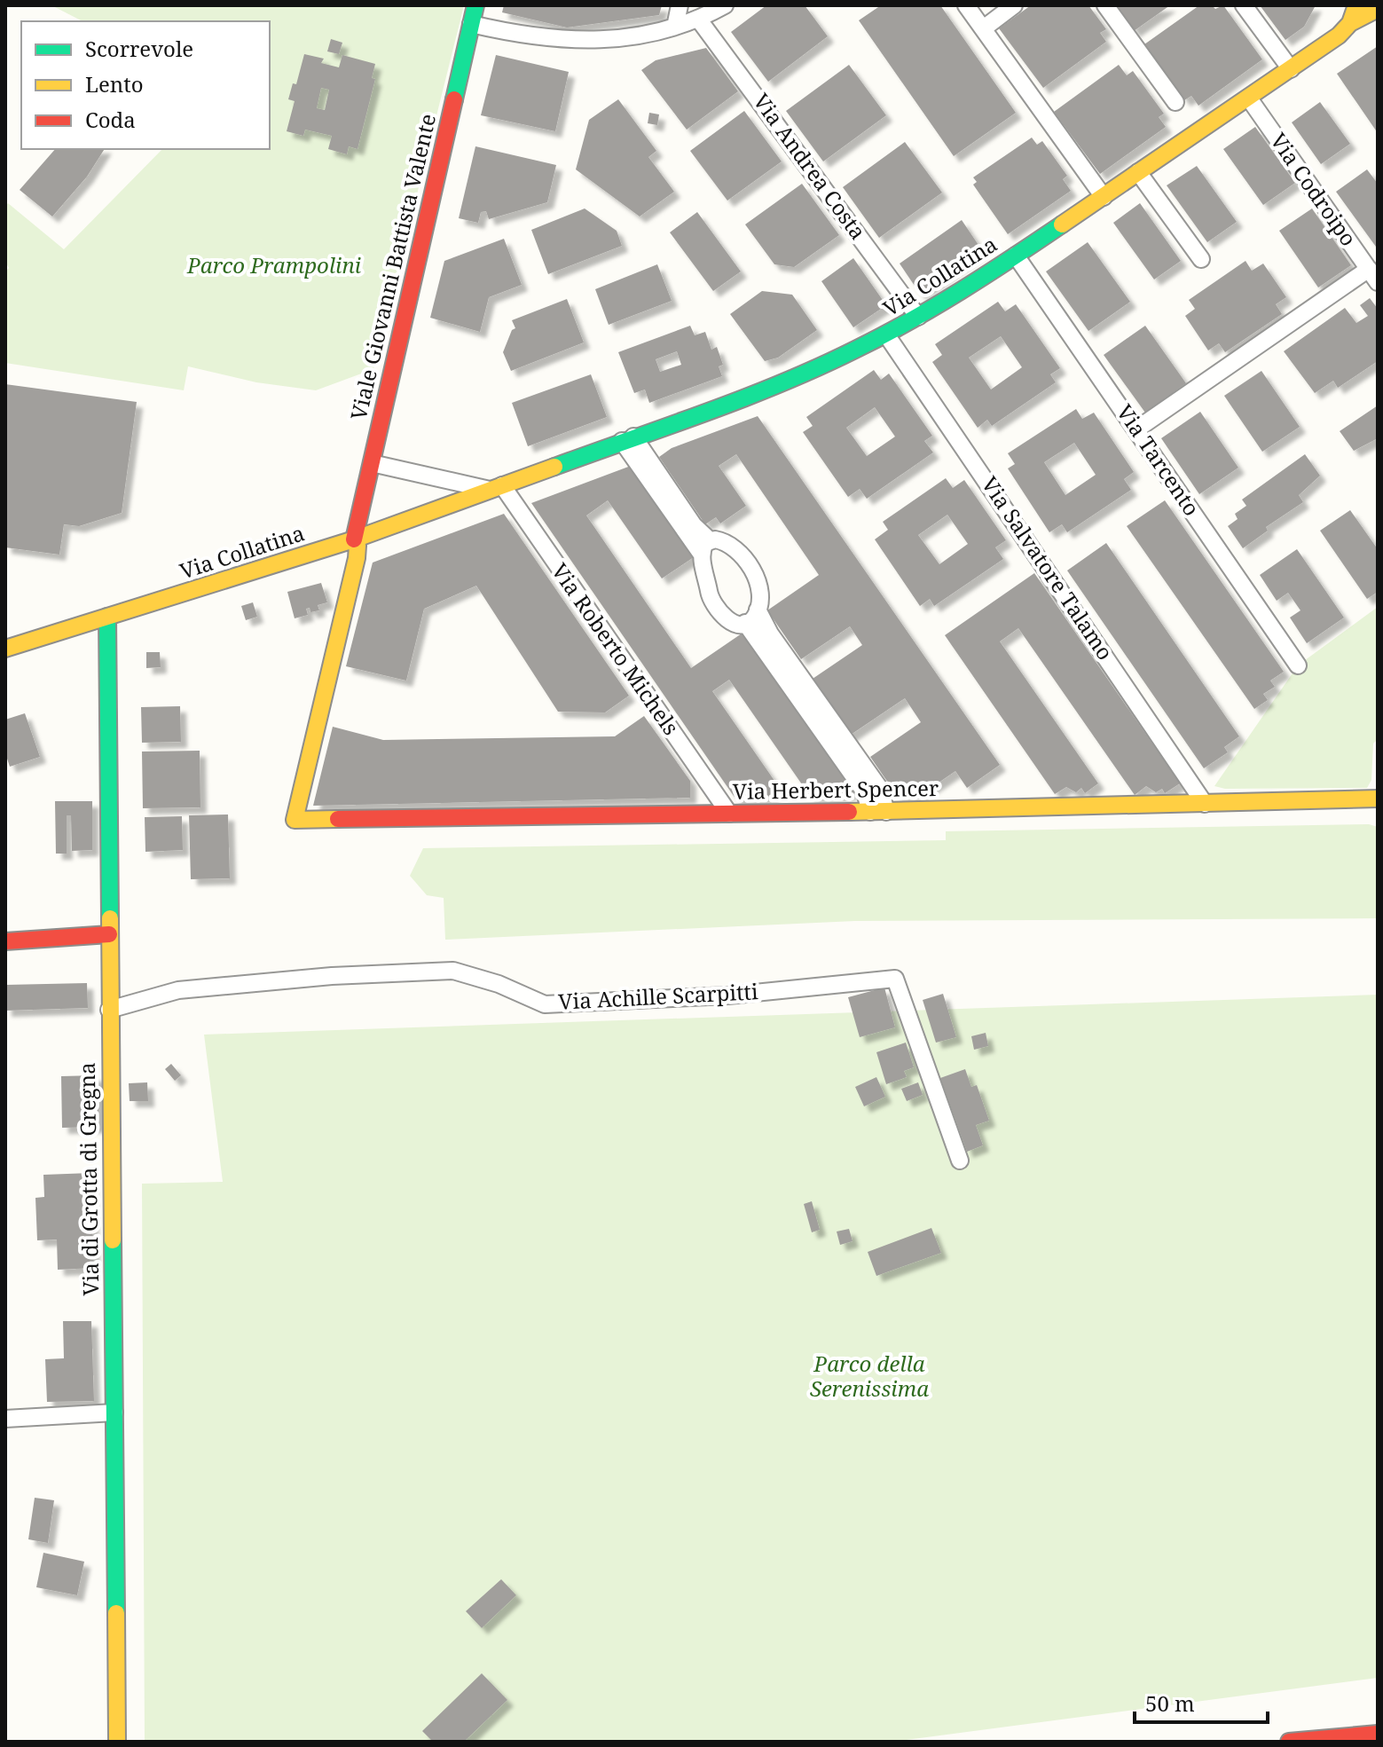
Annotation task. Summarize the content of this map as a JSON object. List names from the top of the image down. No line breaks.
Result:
{"streets":{"main road":["Viale Giovanni Battista Valente","Via Collatina","Via Herbert Spencer","Via di Grotta di Gregna"],"street":["Via Andrea Costa","Via Codroipo","Via Tarcento","Via Salvatore Talamo","Via Roberto Michels","Via Achille Scarpitti"]},"crossings":[["Via Andrea Costa","Via Collatina"],["Via Codroipo","Via Collatina"],["Viale Giovanni Battista Valente","Via Collatina"],["Viale Giovanni Battista Valente","Via Herbert Spencer"],["Via Collatina","Via Tarcento"],["Via Collatina","Via Salvatore Talamo"],["Via Collatina","Via Roberto Michels"],["Via Collatina","Via di Grotta di Gregna"],["Via Salvatore Talamo","Via Herbert Spencer"],["Via Roberto Michels","Via Herbert Spencer"],["Via Achille Scarpitti","Via di Grotta di Gregna"]],"parks":["Parco Prampolini","Parco della Serenissima"],"legend":["Scorrevole","Lento","Coda"],"scale_bar":"50 m"}
